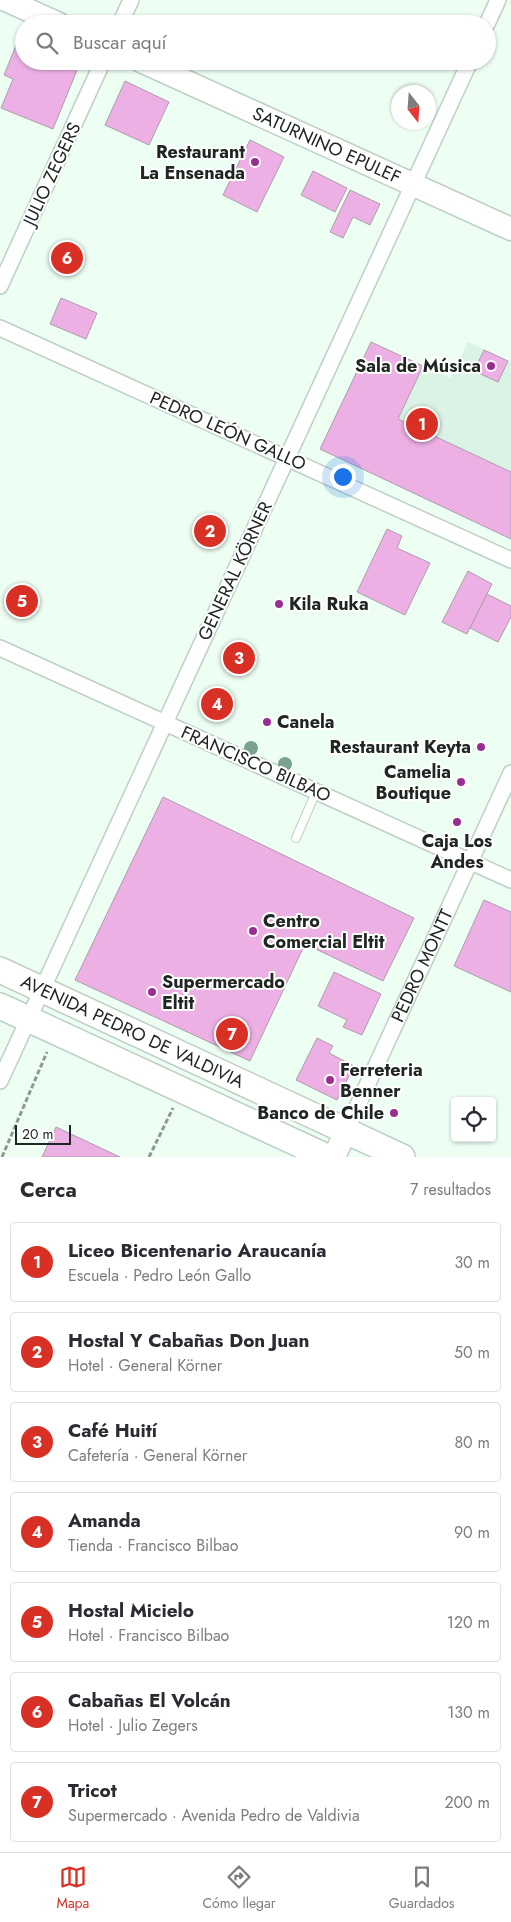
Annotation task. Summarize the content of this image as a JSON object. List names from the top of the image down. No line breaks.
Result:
{"streets":{"main road":["SATURNINO EPULEF","PEDRO MONTT","AVENIDA PEDRO DE VALDIVIA"],"street":["JULIO ZEGERS","PEDRO LEÓN GALLO","GENERAL KÖRNER","FRANCISCO BILBAO"]},"crossings":[["SATURNINO EPULEF","GENERAL KÖRNER"],["PEDRO LEÓN GALLO","GENERAL KÖRNER"],["GENERAL KÖRNER","FRANCISCO BILBAO"],["GENERAL KÖRNER","AVENIDA PEDRO DE VALDIVIA"],["FRANCISCO BILBAO","PEDRO MONTT"],["PEDRO MONTT","AVENIDA PEDRO DE VALDIVIA"]],"places":["Restaurant La Ensenada","Sala de Música","Kila Ruka","Canela","Restaurant Keyta","Camelia Boutique","Caja Los Andes","Centro Comercial Eltit","Supermercado Eltit","Ferreteria Benner","Banco de Chile"],"scale_bar":"20 m","north":"bottom","page":{"search":"Buscar aquí","pins":["6","1","2","5","3","4","7"],"scale":"20 m","heading":["Cerca","7 resultados"],"list":[{"mark":"1","name":"Liceo Bicentenario Araucanía","note":"Escuela · Pedro León Gallo","value":"30 m"},{"mark":"2","name":"Hostal Y Cabañas Don Juan","note":"Hotel · General Körner","value":"50 m"},{"mark":"3","name":"Café Huití","note":"Cafetería · General Körner","value":"80 m"},{"mark":"4","name":"Amanda","note":"Tienda · Francisco Bilbao","value":"90 m"},{"mark":"5","name":"Hostal Micielo","note":"Hotel · Francisco Bilbao","value":"120 m"},{"mark":"6","name":"Cabañas El Volcán","note":"Hotel · Julio Zegers","value":"130 m"},{"mark":"7","name":"Tricot","note":"Supermercado · Avenida Pedro de Valdivia","value":"200 m"}],"nav":["Mapa","Cómo llegar","Guardados"]}}
